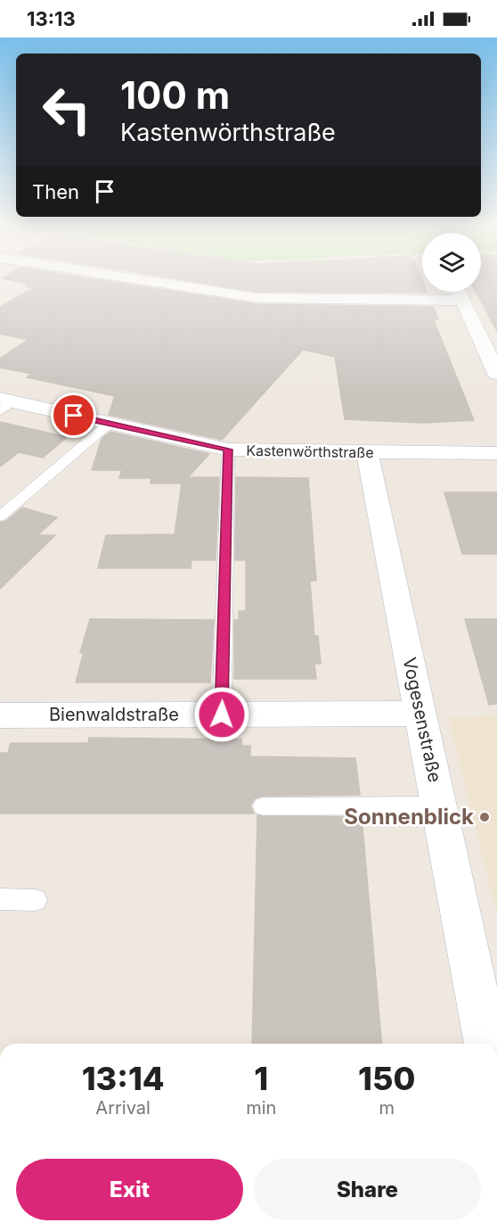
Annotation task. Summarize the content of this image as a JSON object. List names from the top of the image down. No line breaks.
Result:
{"streets":{"street":["Kastenwörthstraße","Bienwaldstraße","Vogesenstraße"]},"crossings":[["Kastenwörthstraße","Vogesenstraße"],["Bienwaldstraße","Vogesenstraße"]],"places":["Sonnenblick"],"page":{"status":"13:13","turn":["100 m","Kastenwörthstraße"],"then":"Then","eta":["13:14","Arrival","1","min","150","m"],"buttons":["Exit","Share"]}}
